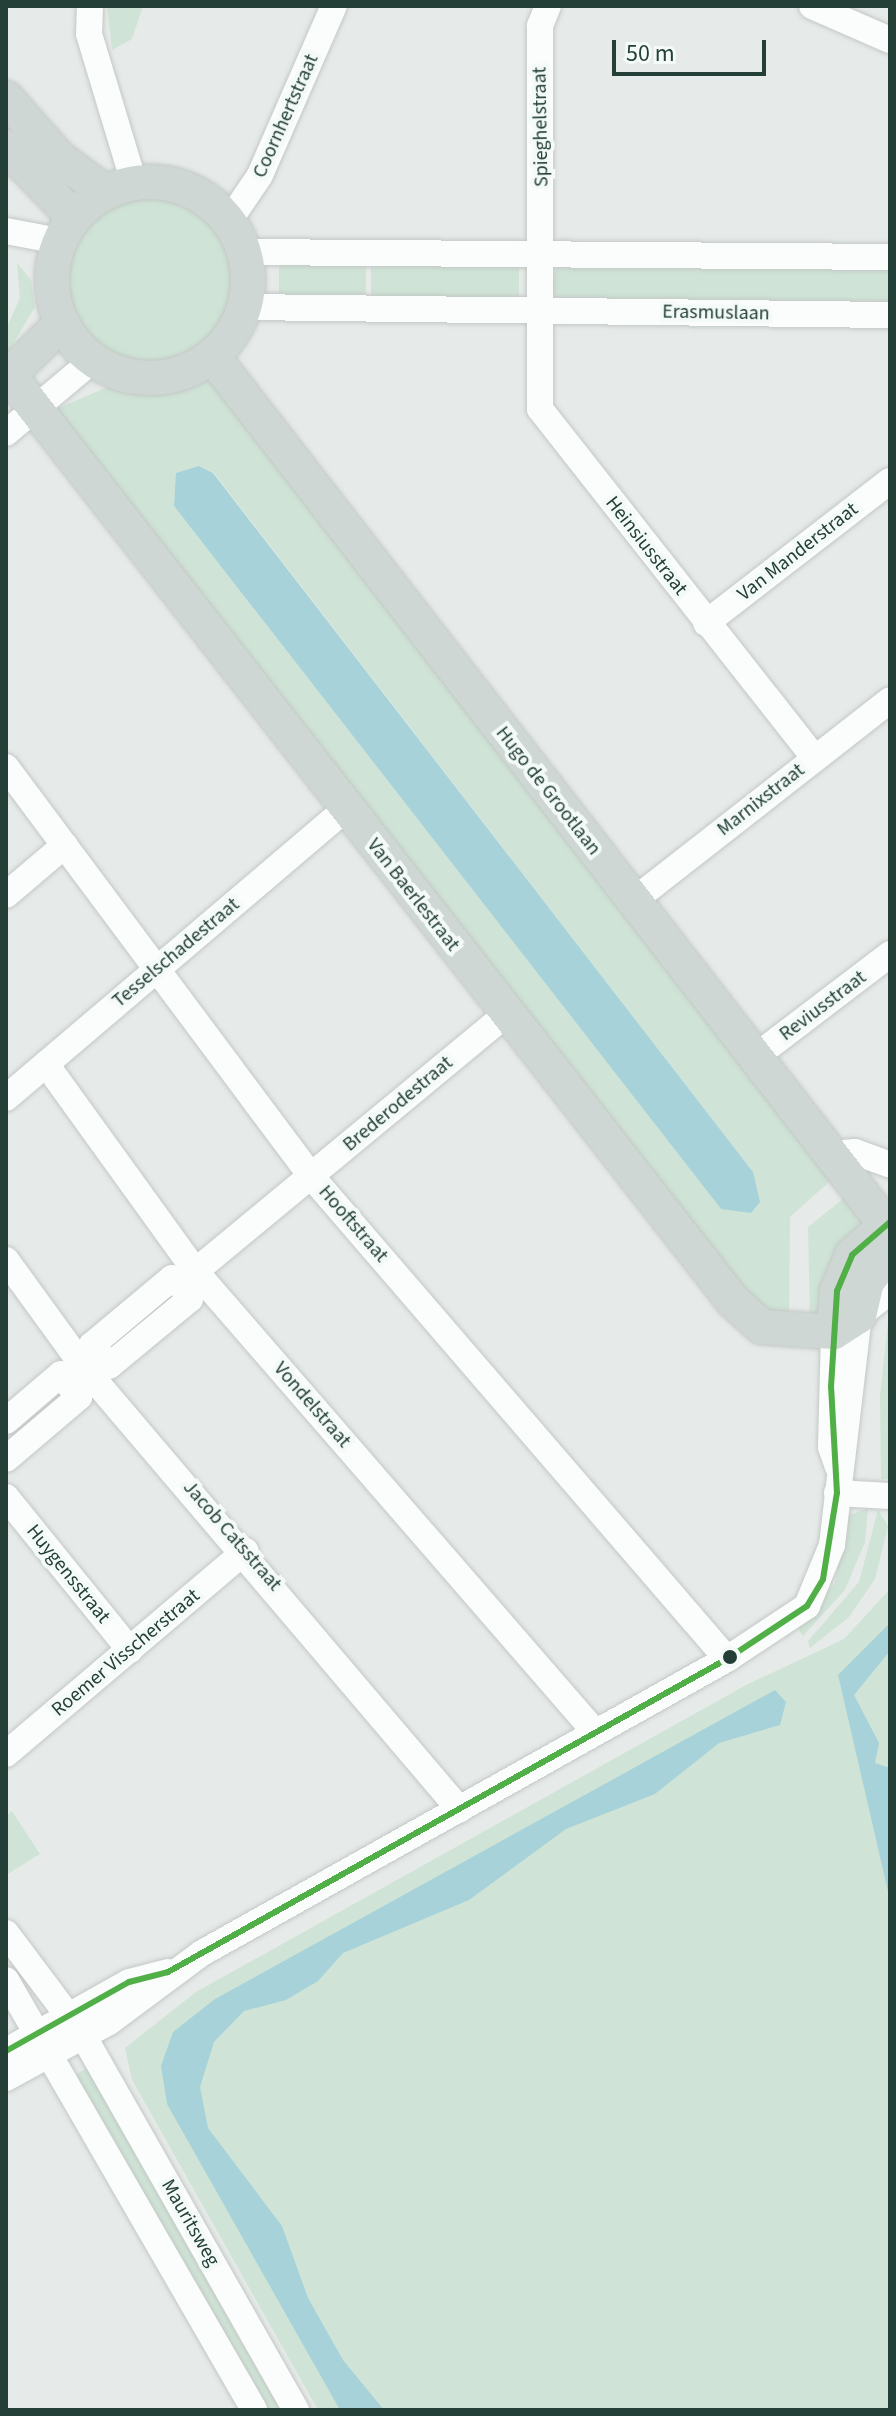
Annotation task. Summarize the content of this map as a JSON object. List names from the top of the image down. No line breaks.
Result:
{"streets":{"main road":["Hugo de Grootlaan","Van Baerlestraat"],"street":["Coornhertstraat","Spieghelstraat","Erasmuslaan","Heinsiusstraat","Van Manderstraat","Marnixstraat","Tesselschadestraat","Reviusstraat","Brederodestraat","Hooftstraat","Vondelstraat","Jacob Catsstraat","Huygensstraat","Roemer Visscherstraat","Mauritsweg"]},"crossings":[["Coornhertstraat","Erasmuslaan"],["Coornhertstraat","Hugo de Grootlaan"],["Erasmuslaan","Heinsiusstraat"],["Erasmuslaan","Hugo de Grootlaan"],["Heinsiusstraat","Van Manderstraat"],["Heinsiusstraat","Marnixstraat"],["Hugo de Grootlaan","Marnixstraat"],["Hugo de Grootlaan","Reviusstraat"],["Van Baerlestraat","Tesselschadestraat"],["Van Baerlestraat","Brederodestraat"],["Tesselschadestraat","Hooftstraat"],["Tesselschadestraat","Vondelstraat"],["Brederodestraat","Hooftstraat"],["Brederodestraat","Vondelstraat"],["Jacob Catsstraat","Roemer Visscherstraat"],["Huygensstraat","Roemer Visscherstraat"]],"scale_bar":"50 m"}
